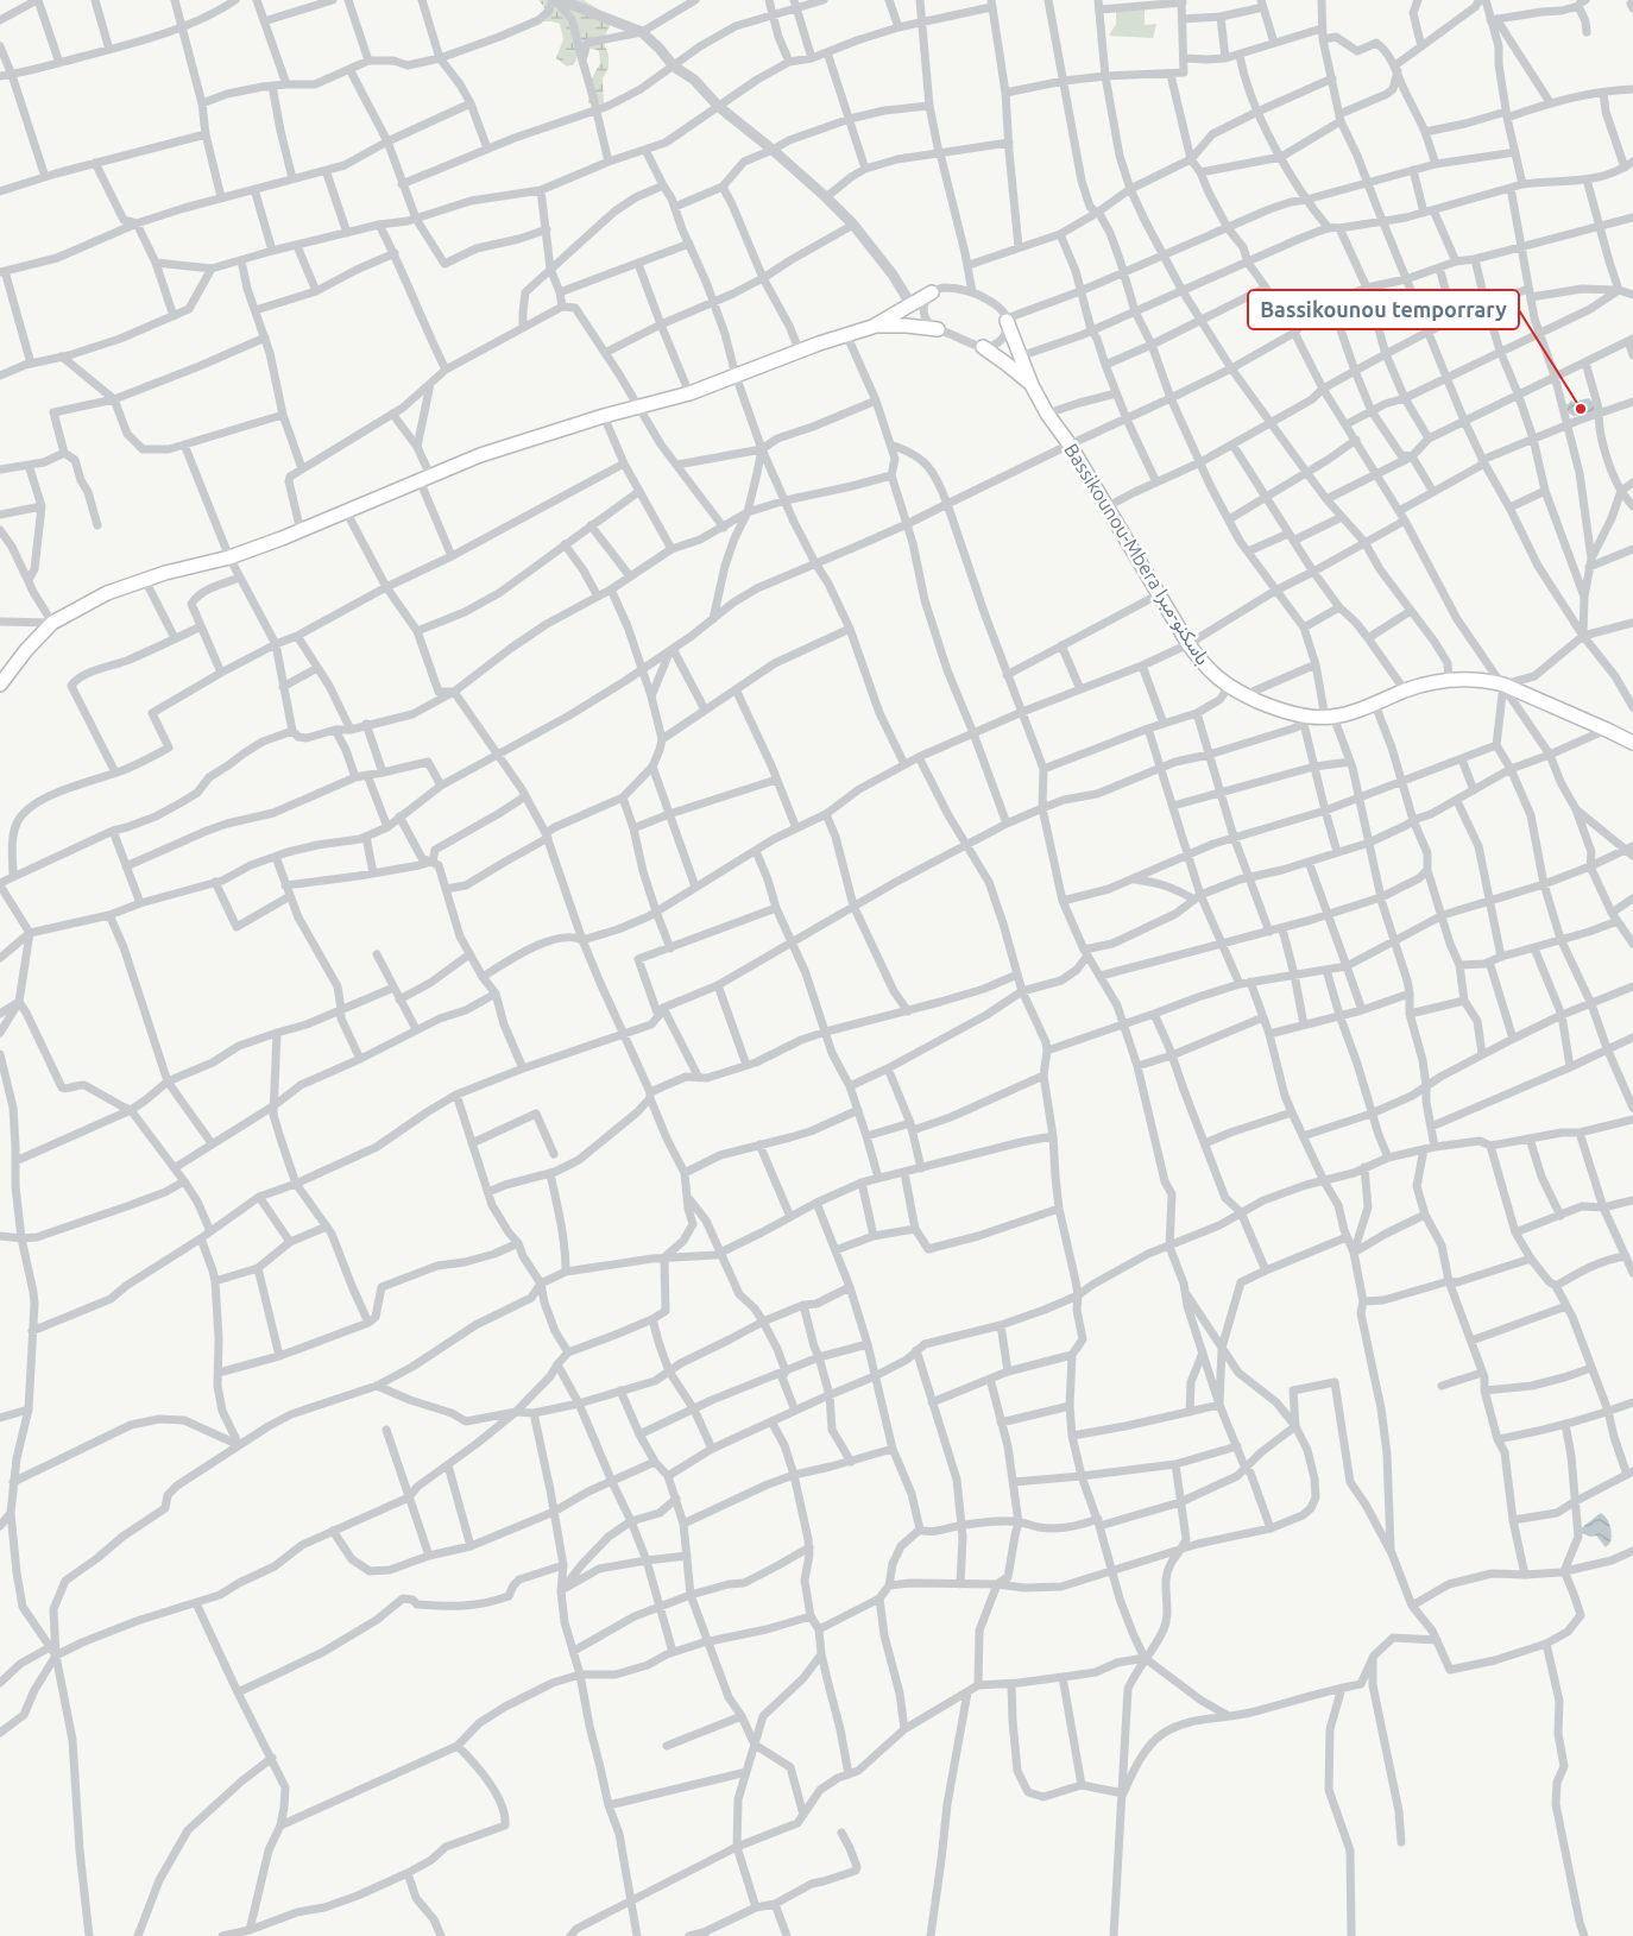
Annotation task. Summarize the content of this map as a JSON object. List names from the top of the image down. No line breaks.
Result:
{"streets":{"main road":["Bassikounou-Mbera باسكنو-مبرا"]},"places":["Bassikounou temporrary"]}
